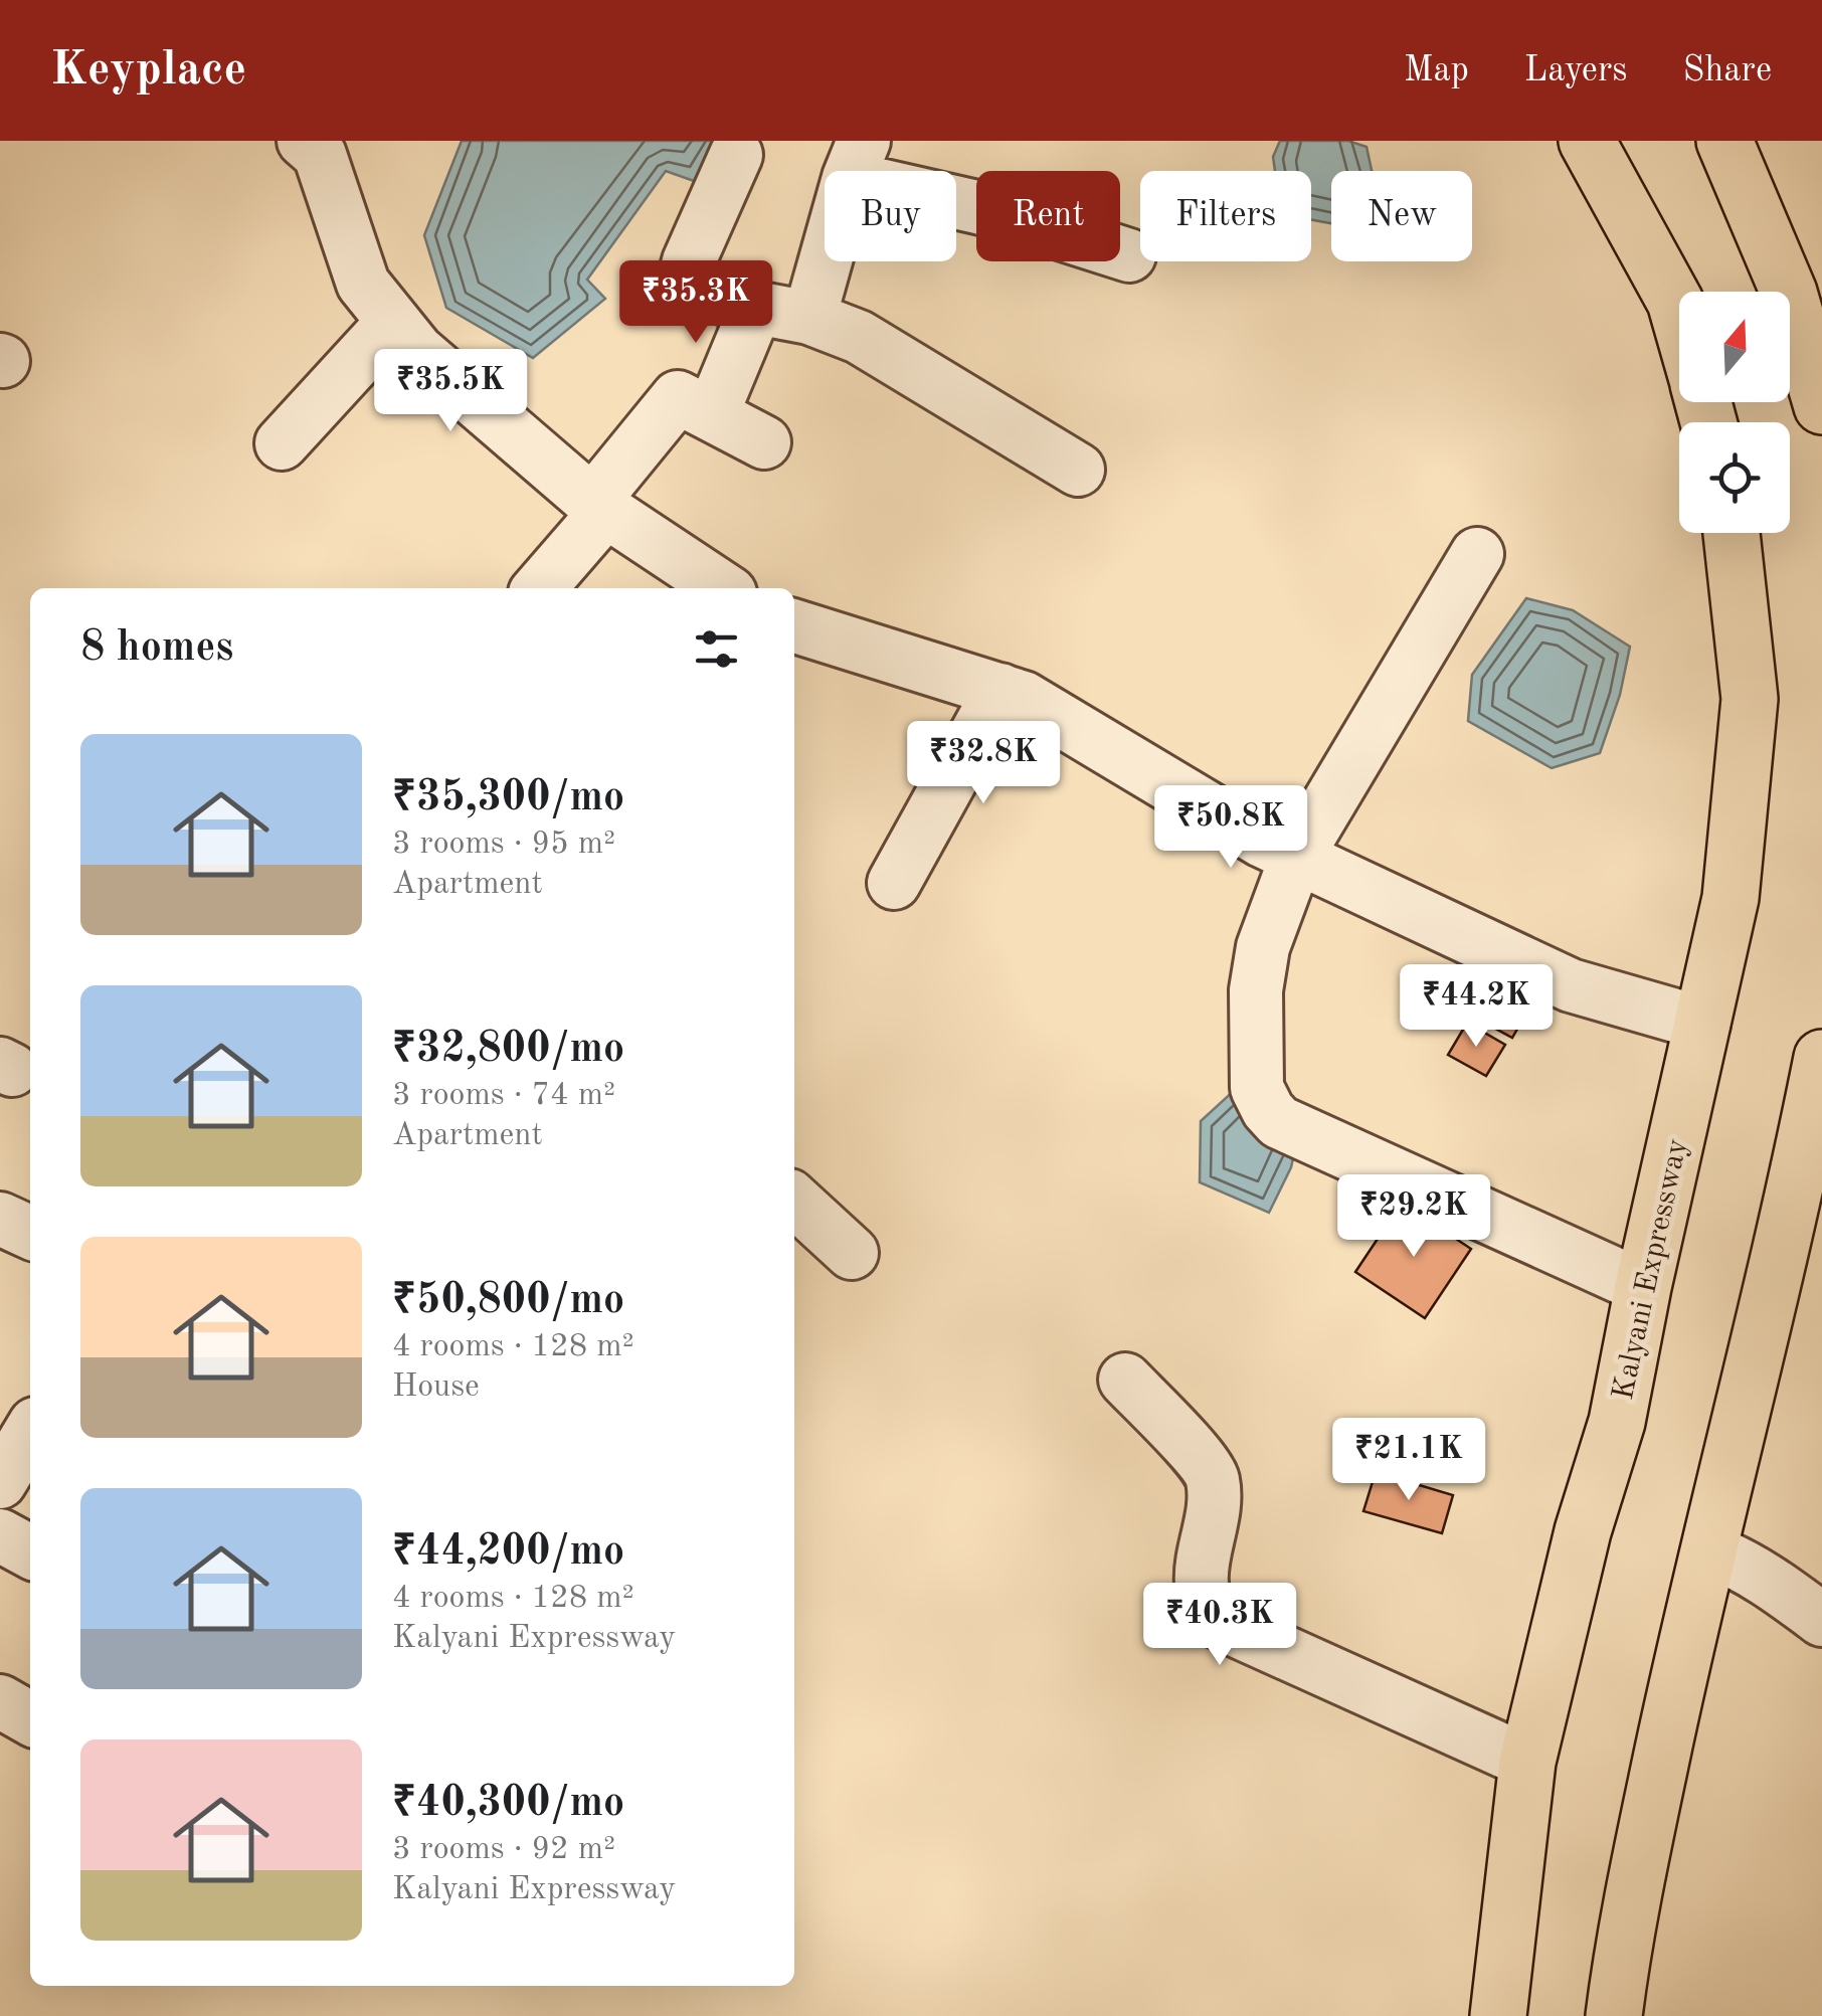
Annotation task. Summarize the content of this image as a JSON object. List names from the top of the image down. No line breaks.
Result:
{"streets":{"highway":["Kalyani Expressway"]},"north":"top","page":{"header":"Keyplace","nav":["Map","Layers","Share"],"chip":["Buy","Rent","Filters","New"],"price":["₹35.3K","₹35.5K","₹32.8K","₹50.8K","₹44.2K","₹29.2K","₹21.1K","₹40.3K"],"heading":"8 homes","list":[{"name":"₹35,300/mo","note":"3 rooms · 95 m² · Apartment"},{"name":"₹32,800/mo","note":"3 rooms · 74 m² · Apartment"},{"name":"₹50,800/mo","note":"4 rooms · 128 m² · House"},{"name":"₹44,200/mo","note":"4 rooms · 128 m² · Kalyani Expressway"},{"name":"₹40,300/mo","note":"3 rooms · 92 m² · Kalyani Expressway"}]}}
